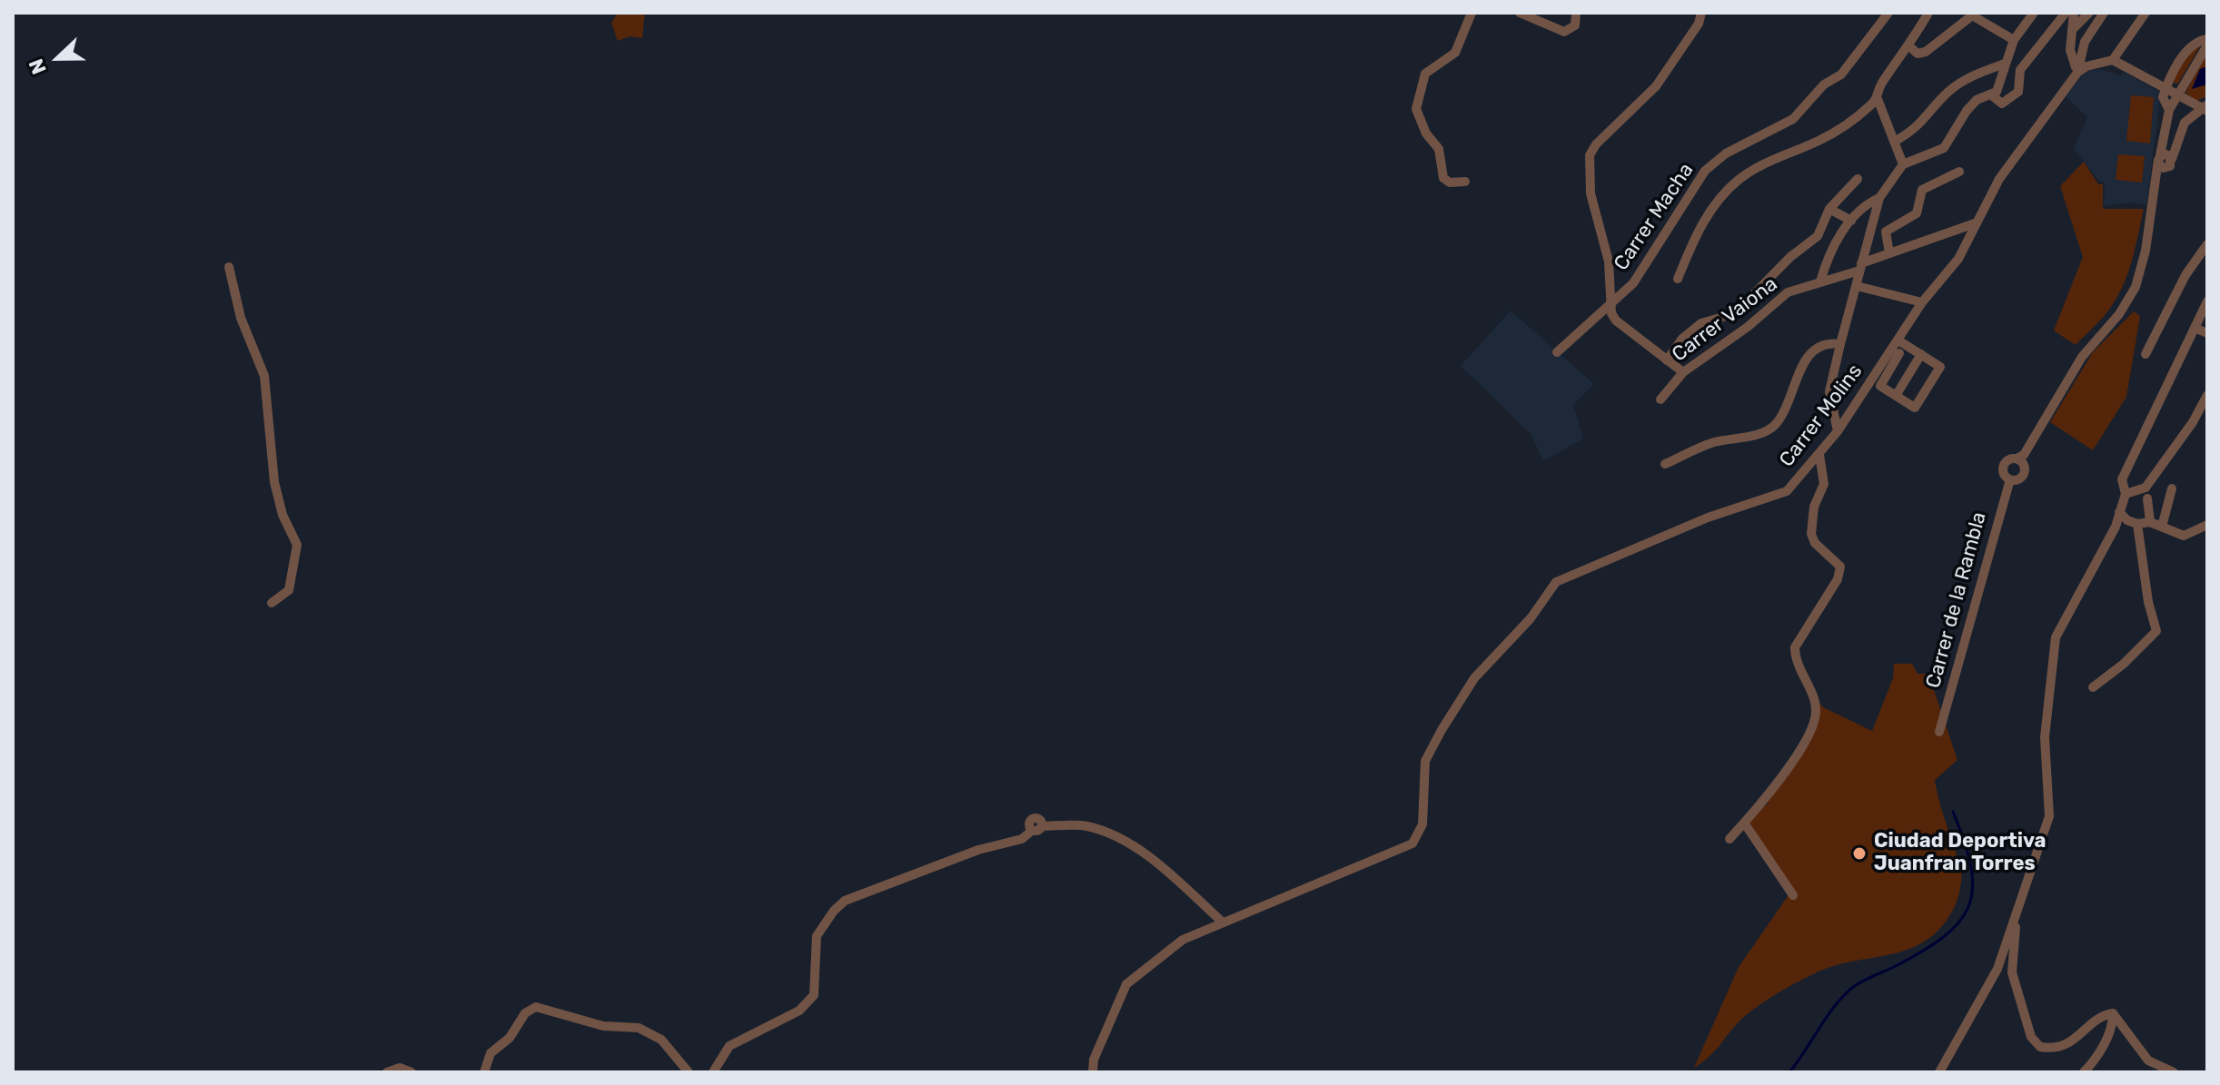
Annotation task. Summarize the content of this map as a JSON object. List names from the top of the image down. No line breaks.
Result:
{"streets":{"street":["Carrer Macha","Carrer Vaiona","Carrer Molins","Carrer de la Rambla"]},"crossings":[["Carrer Vaiona","Carrer Molins"]],"places":["Ciudad Deportiva Juanfran Torres"],"north":"left"}
